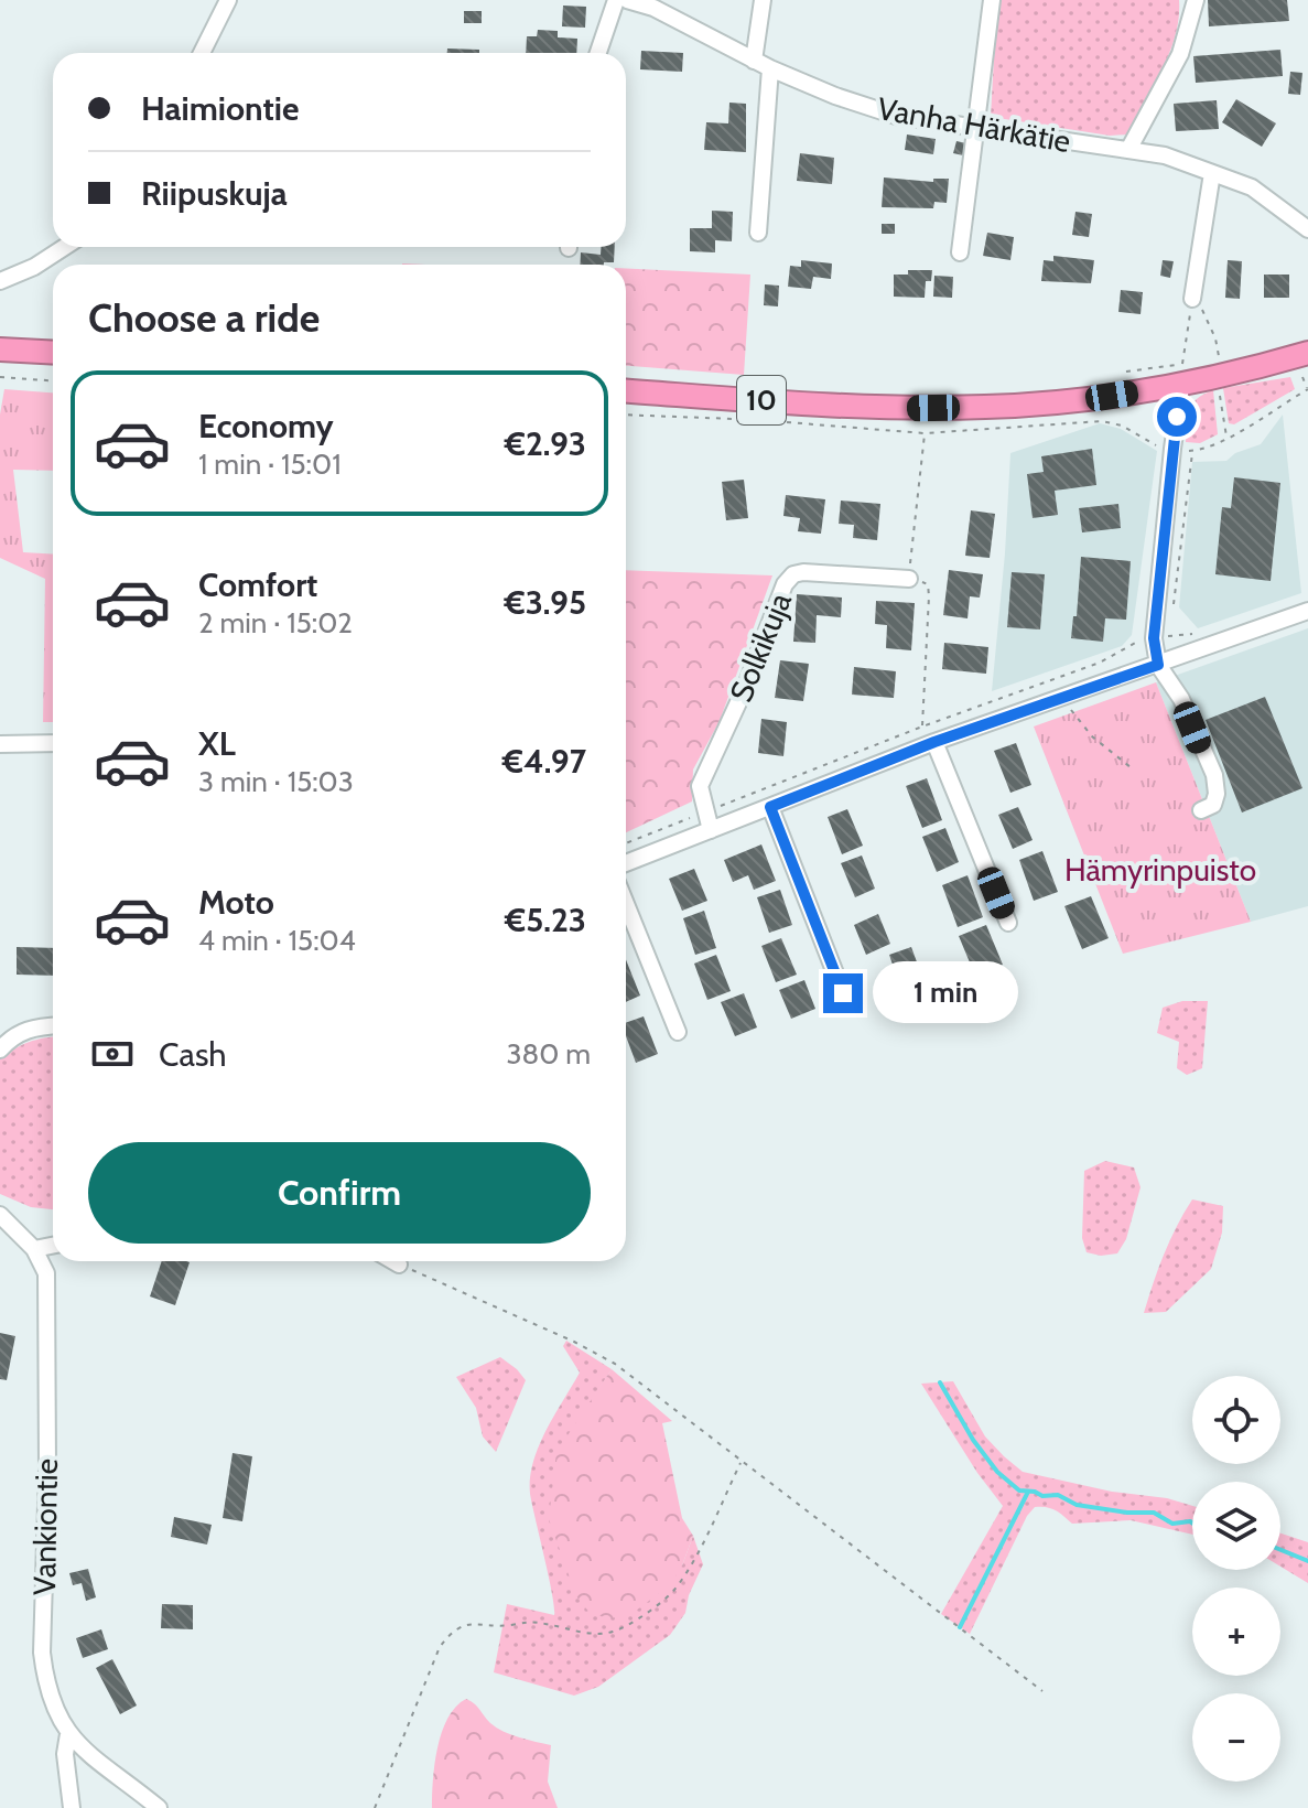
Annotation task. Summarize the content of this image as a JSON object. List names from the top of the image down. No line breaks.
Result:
{"streets":{"highway":["10"],"street":["Vanha Härkätie","Solkikuja","Vankiontie"]},"parks":["Hämyrinpuisto"],"page":{"banner":["Haimiontie","Riipuskuja"],"heading":"Choose a ride","list":[{"name":"Economy","note":"1 min · 15:01","value":"€2.93"},{"name":"Comfort","note":"2 min · 15:02","value":"€3.95"},{"name":"XL","note":"3 min · 15:03","value":"€4.97"},{"name":"Moto","note":"4 min · 15:04","value":"€5.23"}],"bubble":"1 min","pay":["Cash","380 m"],"buttons":"Confirm","map_buttons":["+","−"]}}
